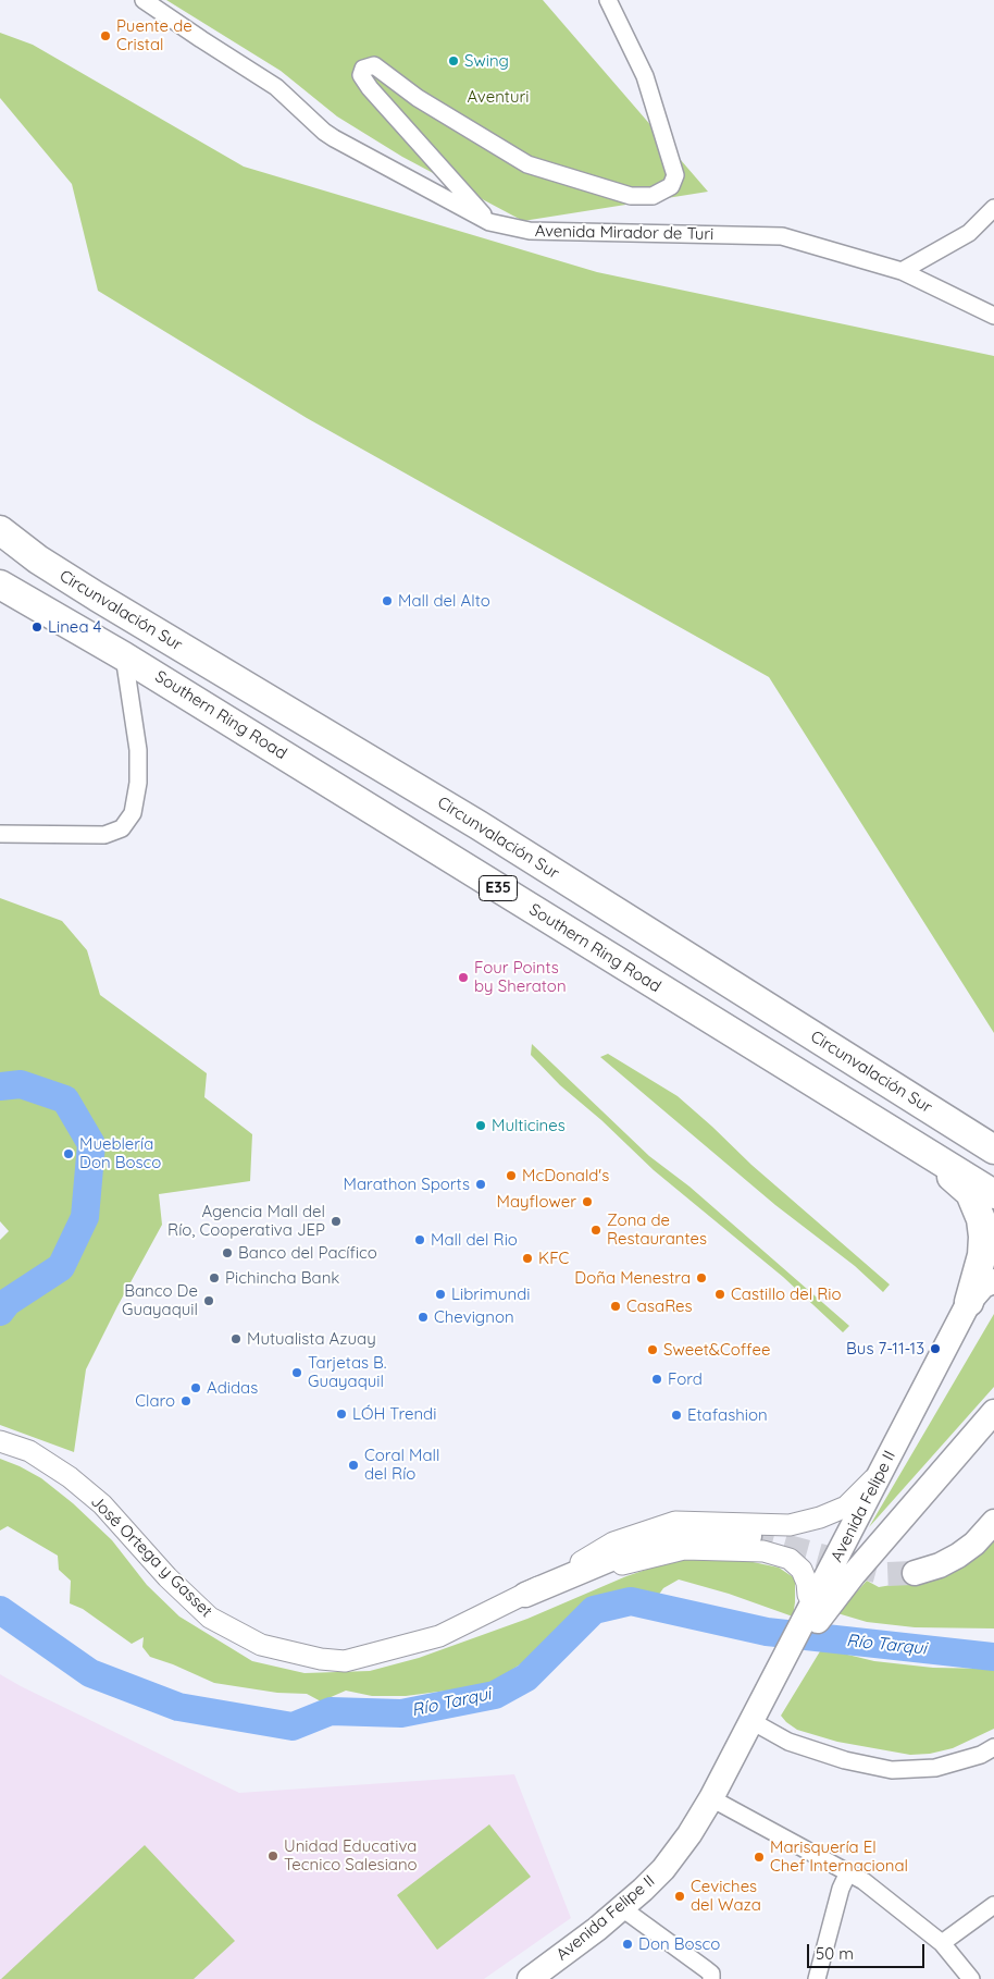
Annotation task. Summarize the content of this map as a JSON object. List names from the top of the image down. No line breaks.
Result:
{"streets":{"highway":["Circunvalación Sur","Southern Ring Road","E35"],"main road":["Avenida Felipe II"],"street":["Avenida Mirador de Turi","José Ortega y Gasset"]},"crossings":[["Avenida Felipe II","José Ortega y Gasset"]],"water":["Río Tarqui"],"parks":["Aventuri"],"places":["Puente de Cristal","Swing","Mall del Alto","Linea 4","Four Points by Sheraton","Multicines","Mueblería Don Bosco","McDonald's","Marathon Sports","Mayflower","Agencia Mall del Río, Cooperativa JEP","Zona de Restaurantes","Mall del Rio","Banco del Pacífico","KFC","Pichincha Bank","Doña Menestra","Librimundi","Castillo del Rio","Banco De Guayaquil","CasaRes","Chevignon","Mutualista Azuay","Bus 7-11-13","Sweet&Coffee","Tarjetas B. Guayaquil","Ford","Adidas","Claro","LÓH Trendi","Etafashion","Coral Mall del Río","Unidad Educativa Tecnico Salesiano","Marisquería El Chef Internacional","Ceviches del Waza","Don Bosco"],"scale_bar":"50 m"}
